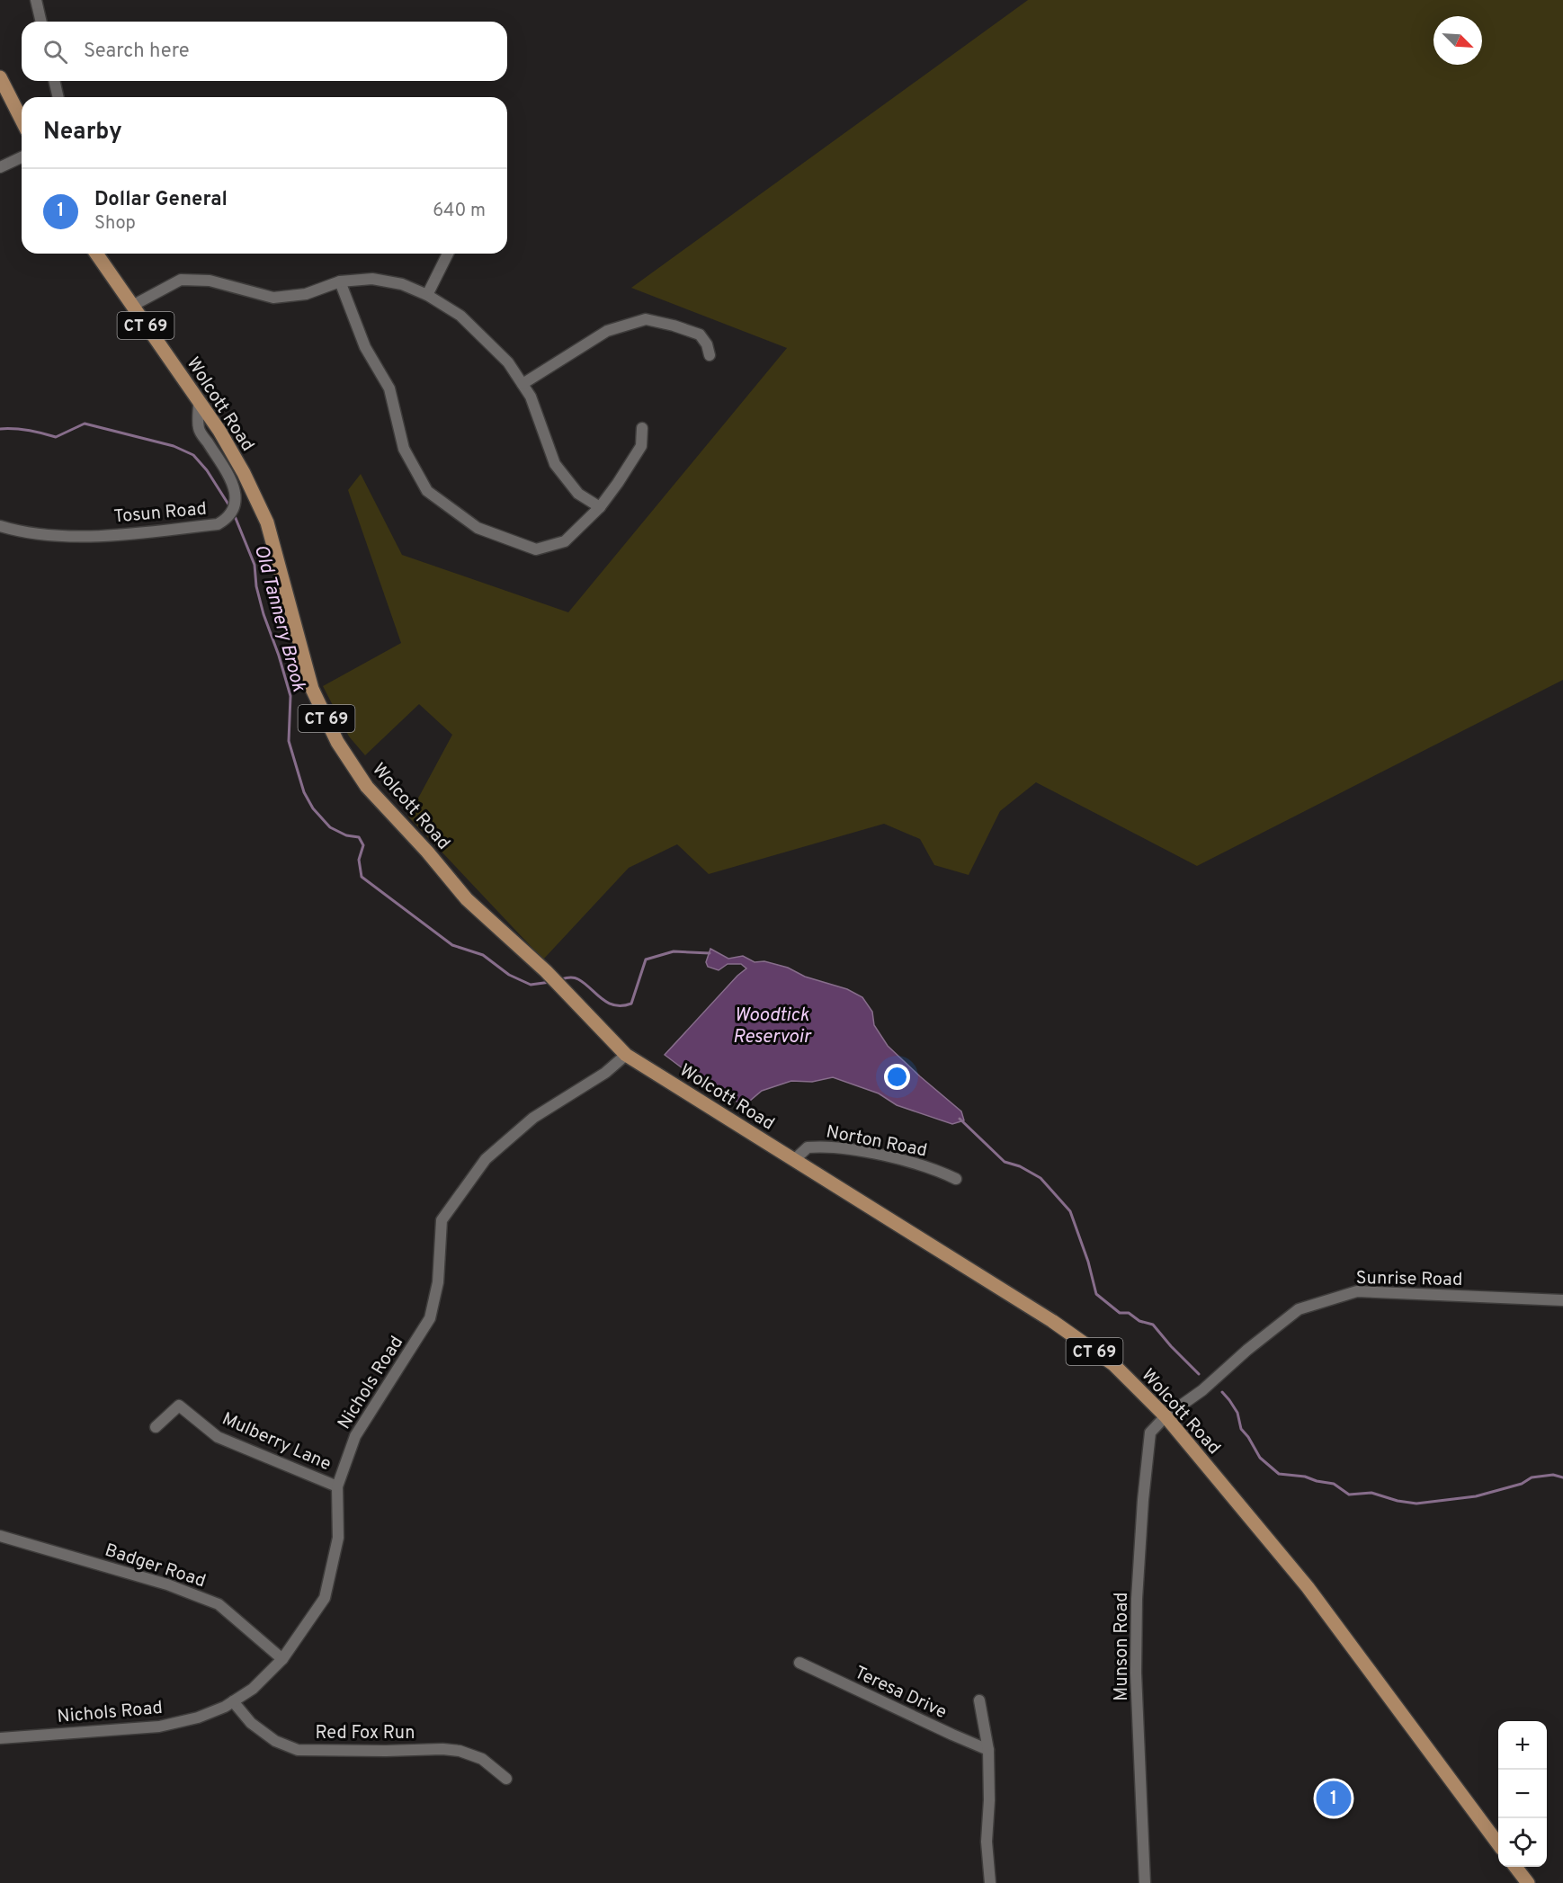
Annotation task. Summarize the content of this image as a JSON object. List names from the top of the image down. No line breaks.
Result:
{"streets":{"main road":["CT 69","Wolcott Road"],"street":["Tosun Road","Norton Road","Sunrise Road","Nichols Road","Mulberry Lane","Badger Road","Munson Road","Teresa Drive","Red Fox Run"]},"crossings":[["Wolcott Road","Tosun Road"],["Wolcott Road","Norton Road"],["Wolcott Road","Sunrise Road"],["Wolcott Road","Nichols Road"],["Wolcott Road","Munson Road"],["Sunrise Road","Munson Road"],["Nichols Road","Mulberry Lane"],["Nichols Road","Badger Road"],["Nichols Road","Red Fox Run"]],"water":["Old Tannery Brook","Woodtick Reservoir"],"north":"bottom right","page":{"search":"Search here","heading":"Nearby","list":[{"mark":"1","name":"Dollar General","note":"Shop","value":"640 m"}],"map_buttons":["+","−"],"pins":"1"}}
